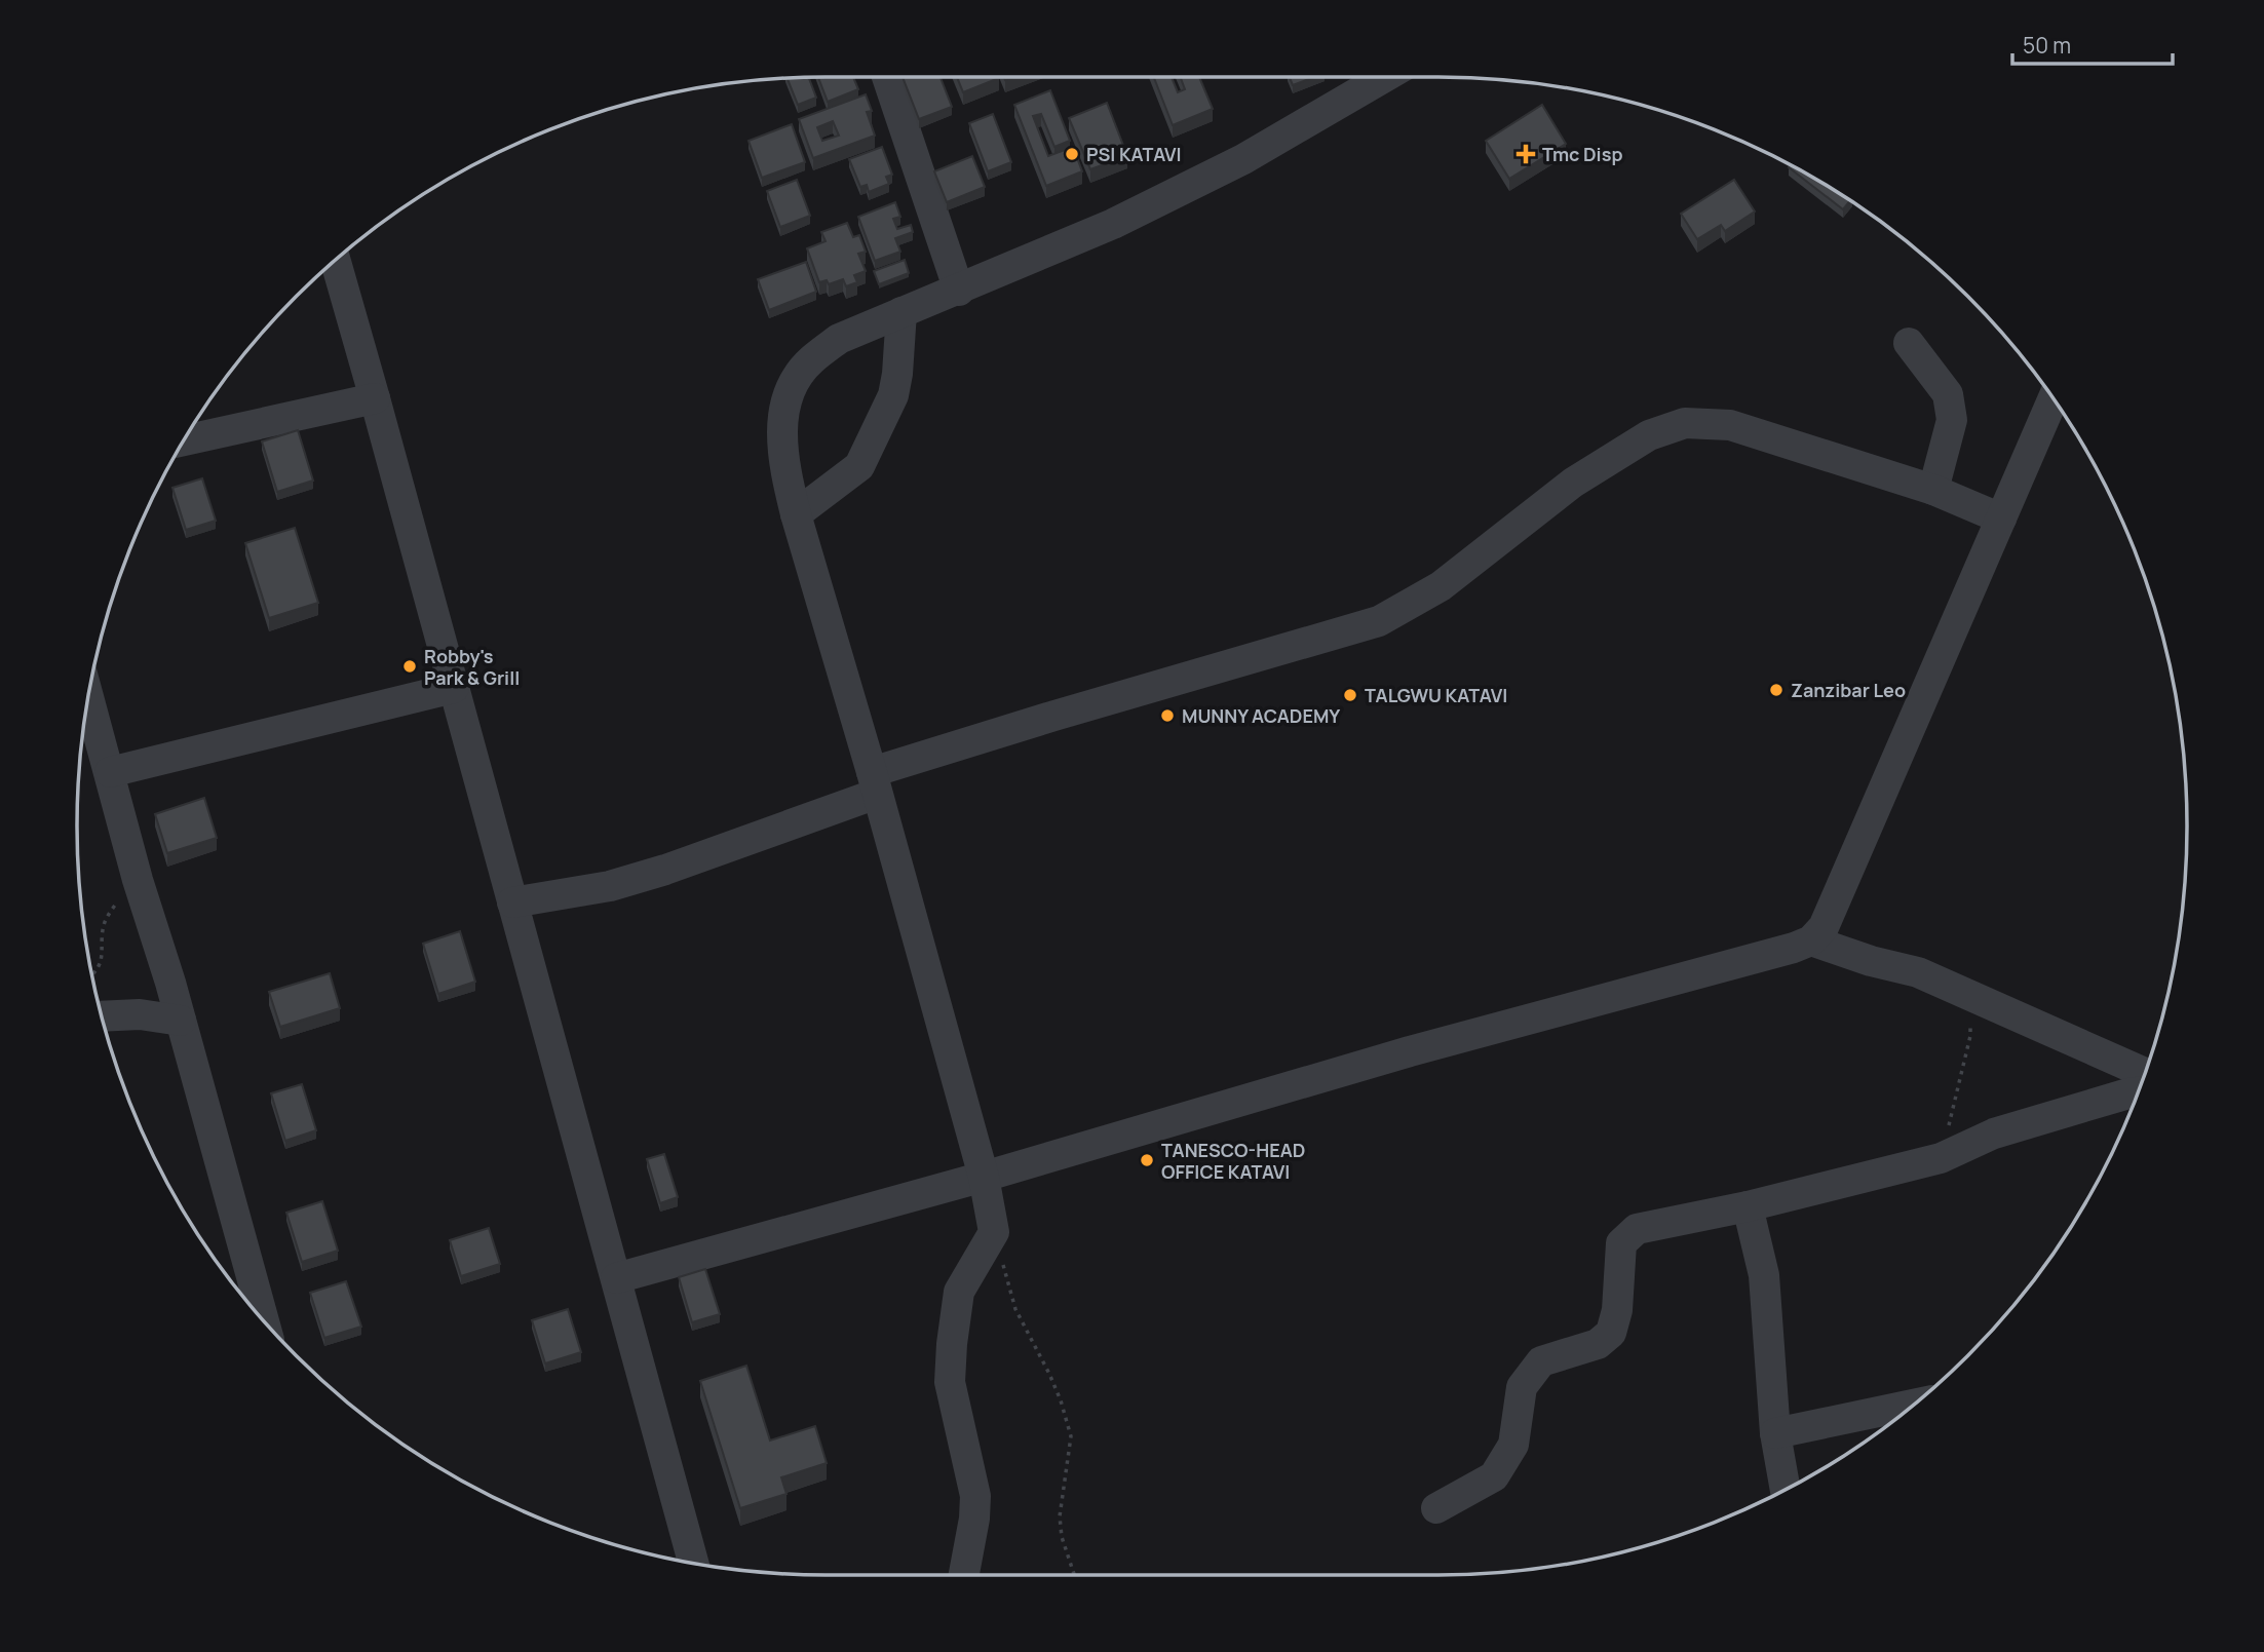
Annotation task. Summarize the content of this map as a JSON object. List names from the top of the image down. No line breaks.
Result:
{"places":{"other":["PSI KATAVI","Robby's Park & Grill","Zanzibar Leo","TALGWU KATAVI","MUNNY ACADEMY","TANESCO-HEAD OFFICE KATAVI"],"health":["Tmc Disp"]},"scale_bar":"50 m"}
